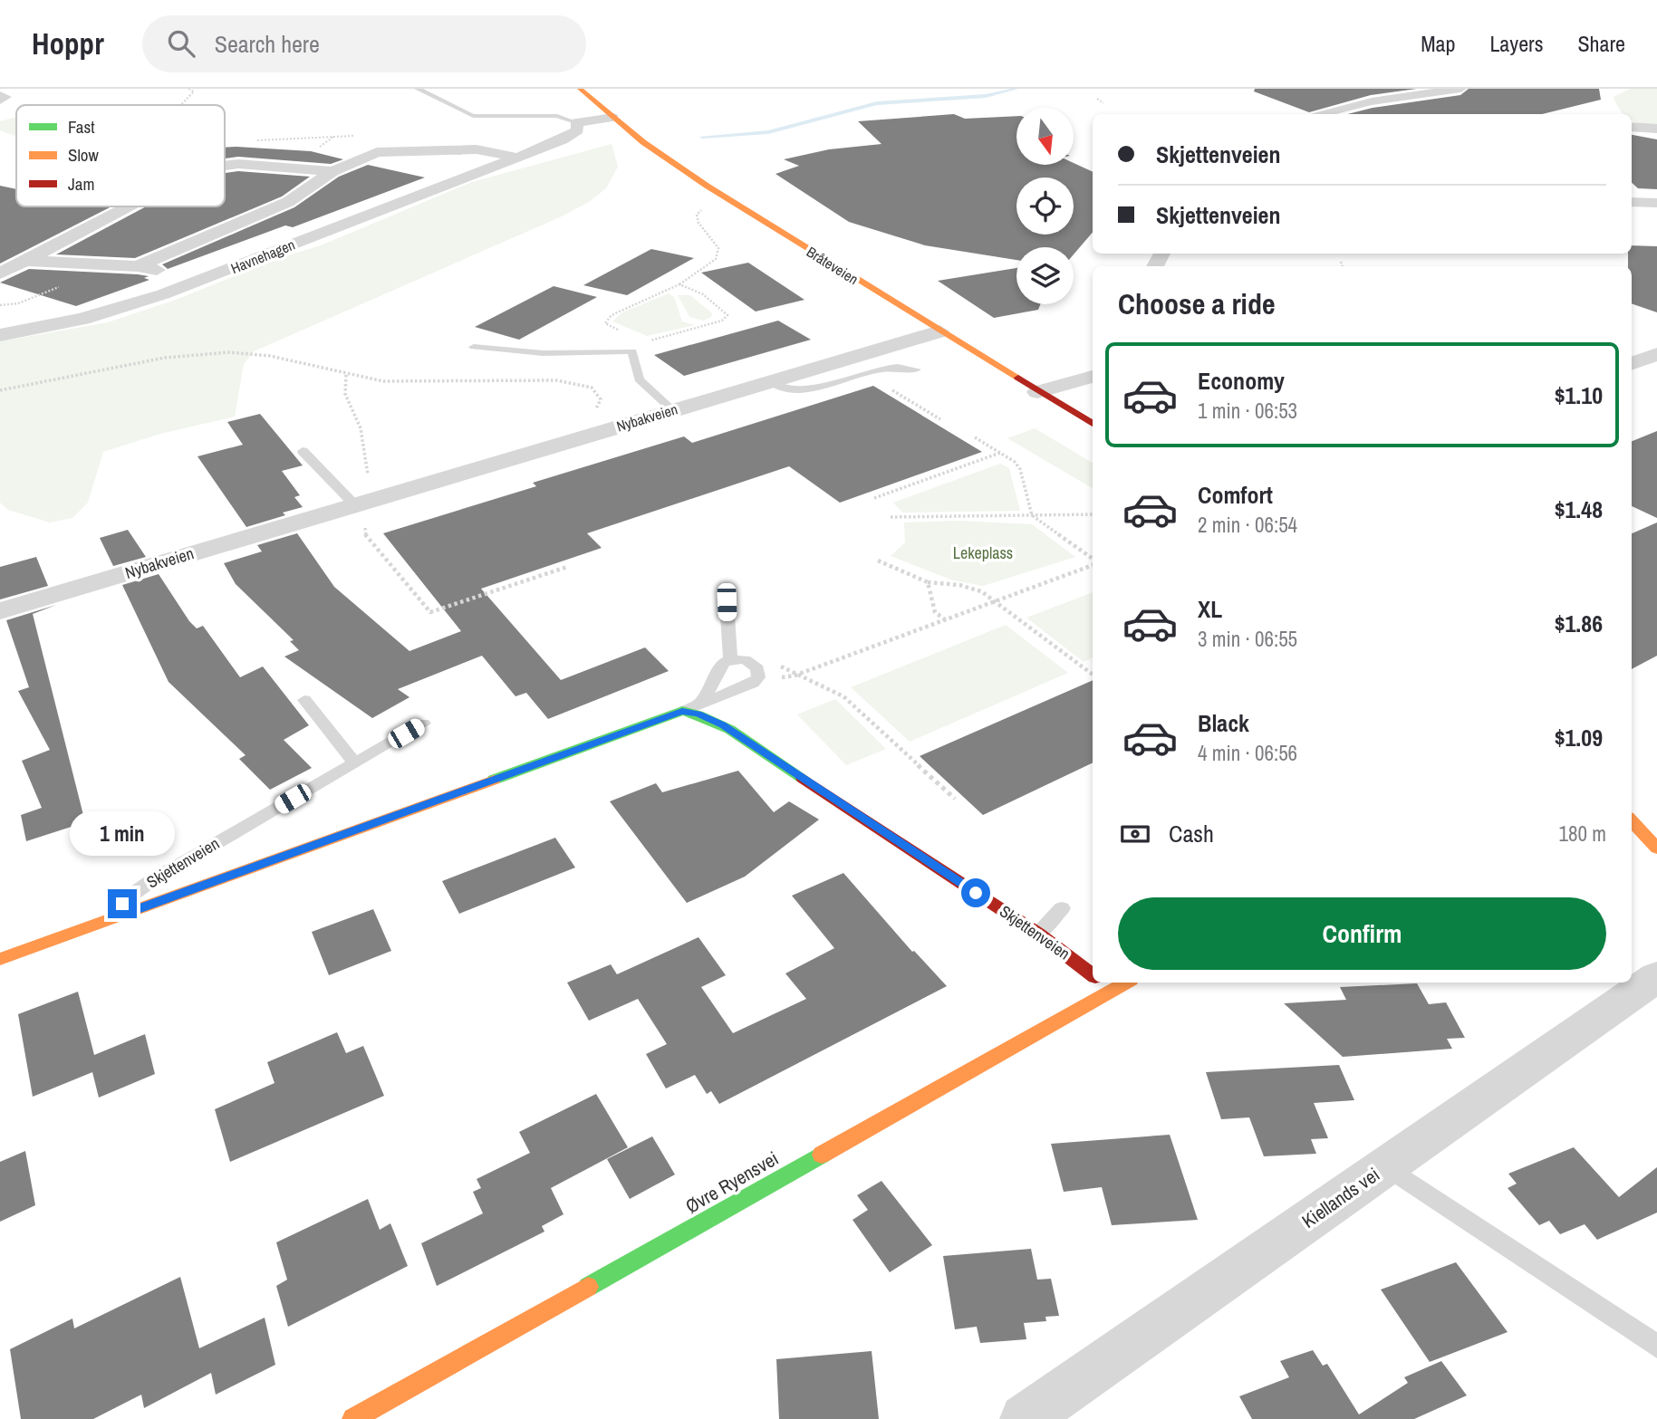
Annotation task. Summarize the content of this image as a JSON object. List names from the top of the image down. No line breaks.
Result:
{"streets":{"main road":["Bråteveien","Skjettenveien","Øvre Ryensvei"],"street":["Havnehagen","Nybakveien","Kiellands vei"]},"crossings":[["Bråteveien","Nybakveien"]],"parks":["Lekeplass"],"legend":["Fast","Slow","Jam"],"north":"bottom","page":{"header":"Hoppr","search":"Search here","nav":["Map","Layers","Share"],"banner":["Skjettenveien","Skjettenveien"],"heading":"Choose a ride","list":[{"name":"Economy","note":"1 min · 06:53","value":"$1.10"},{"name":"Comfort","note":"2 min · 06:54","value":"$1.48"},{"name":"XL","note":"3 min · 06:55","value":"$1.86"},{"name":"Black","note":"4 min · 06:56","value":"$1.09"}],"pay":["Cash","180 m"],"bubble":"1 min","buttons":"Confirm"}}
